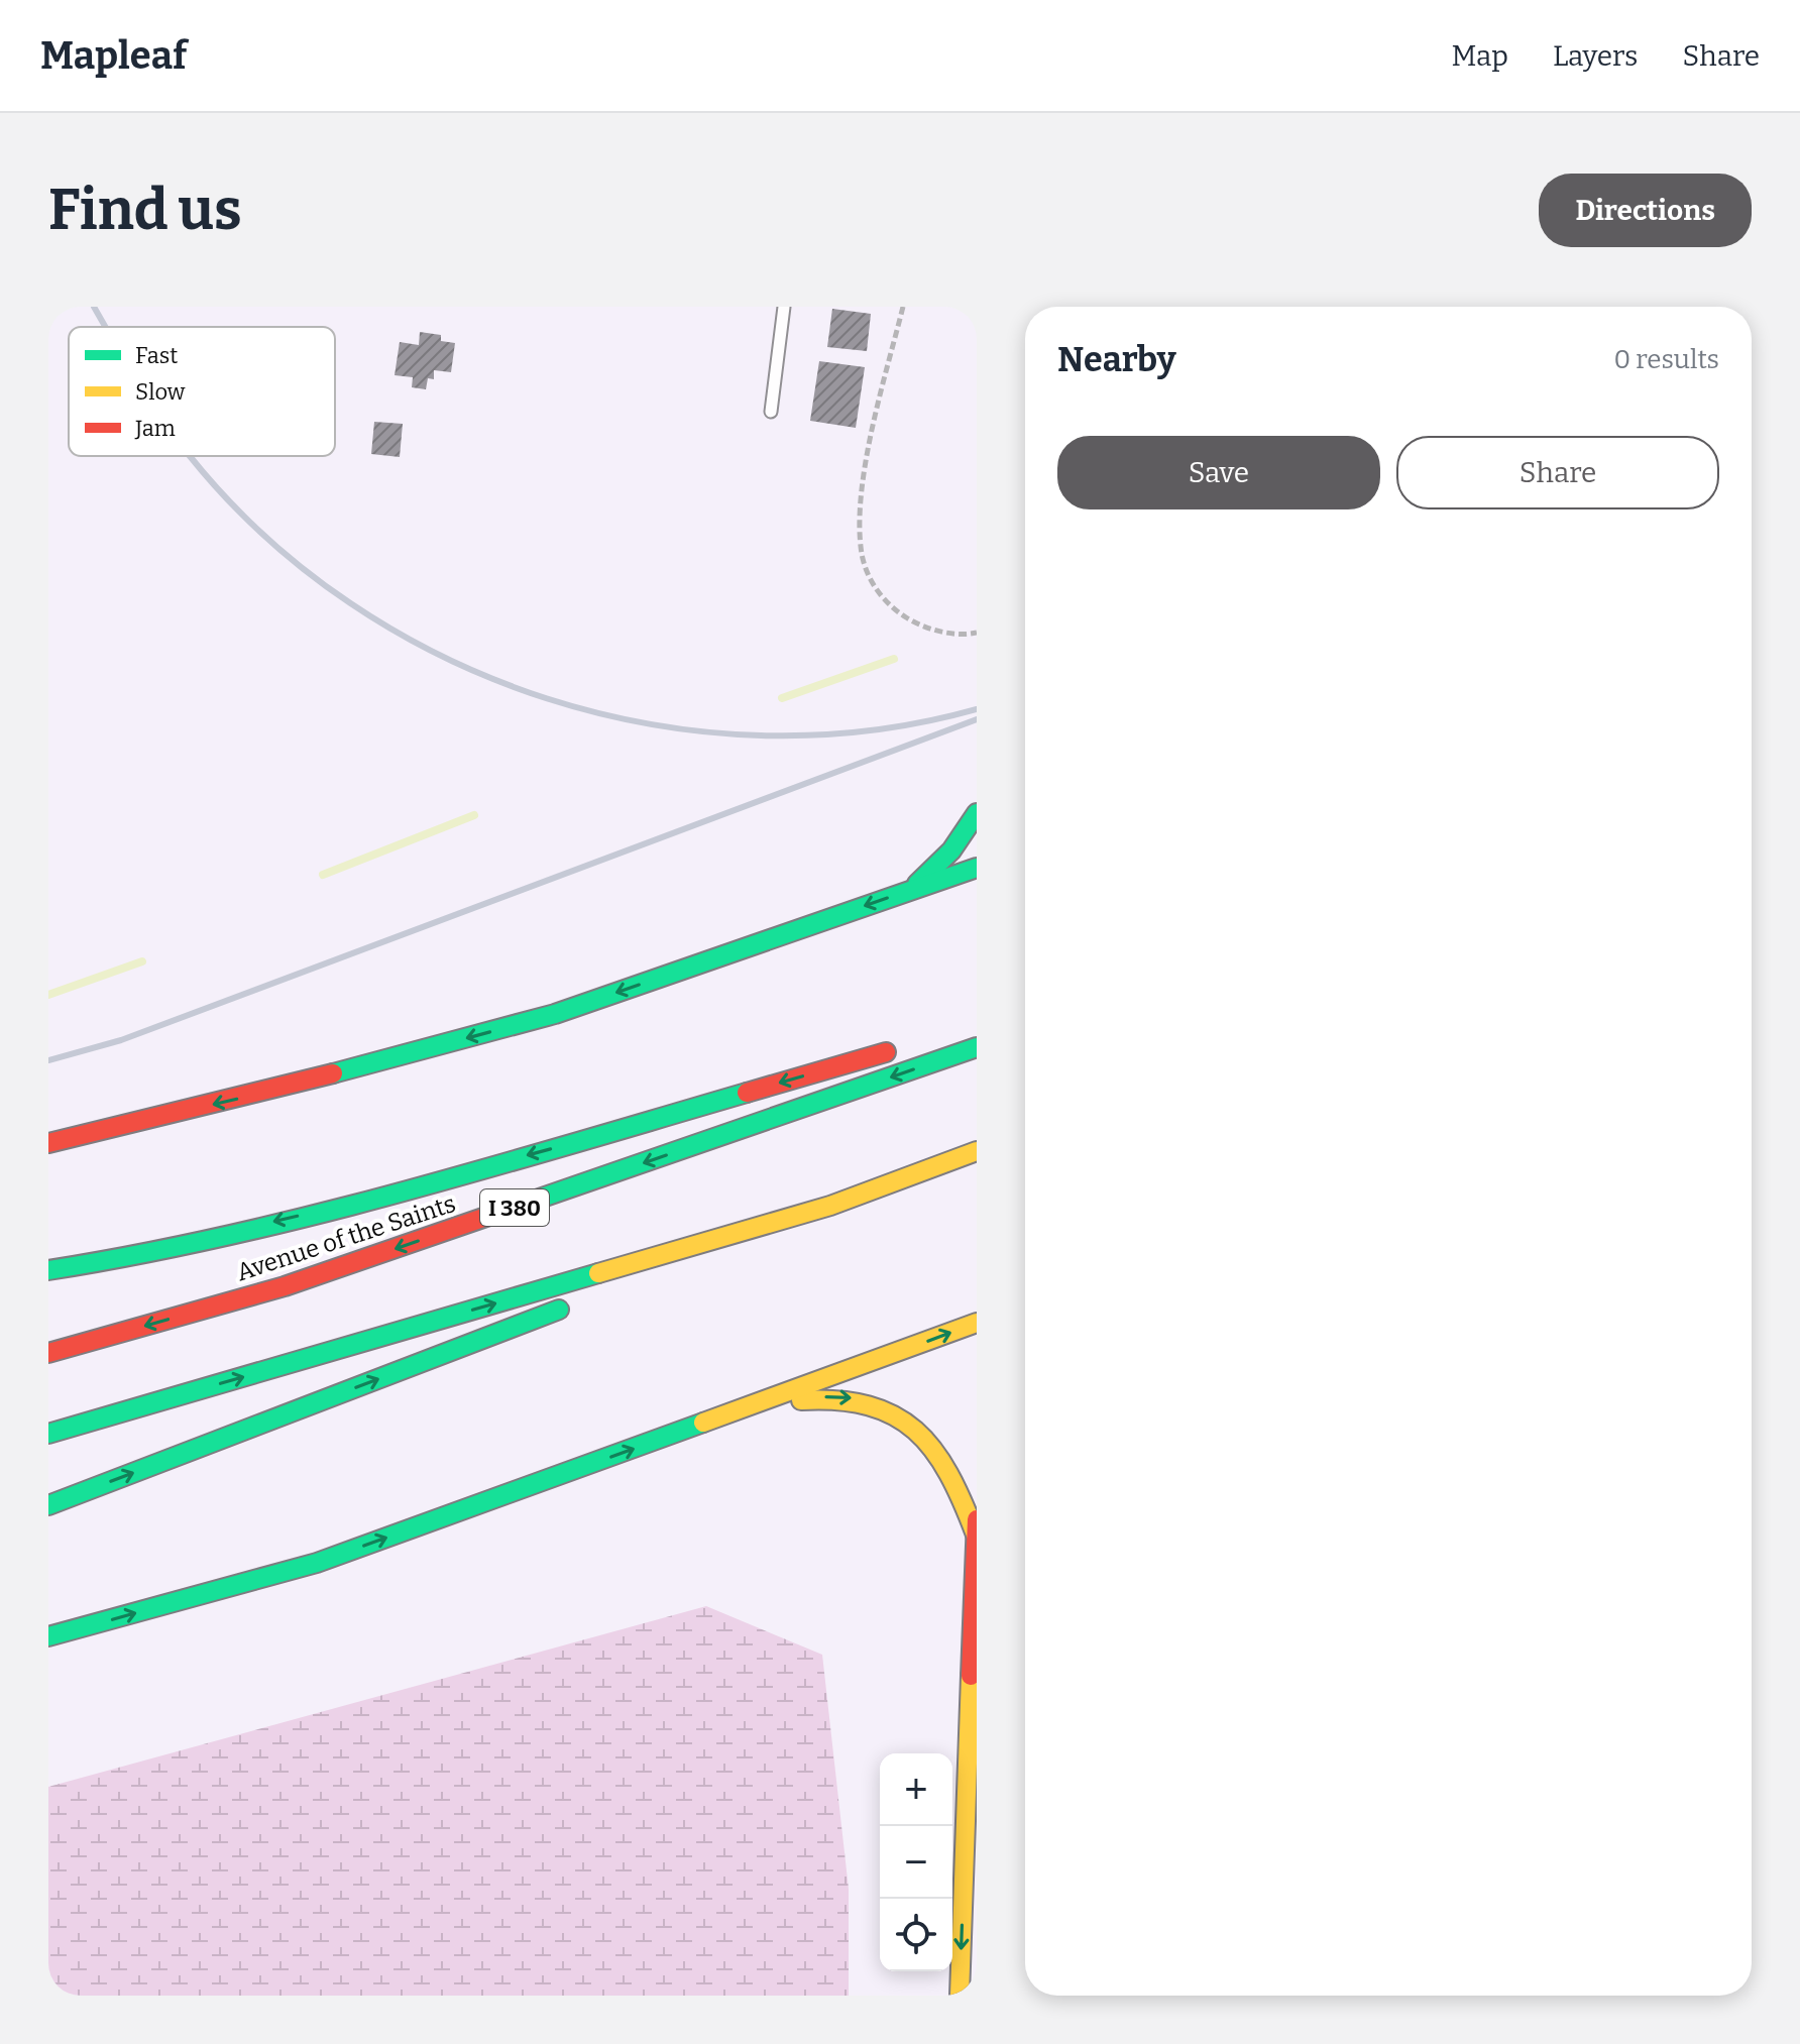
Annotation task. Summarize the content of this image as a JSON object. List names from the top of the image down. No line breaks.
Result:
{"streets":{"highway":["I 380","Avenue of the Saints"]},"legend":["Fast","Slow","Jam"],"page":{"header":"Mapleaf","nav":["Map","Layers","Share"],"buttons":["Directions",["Save","Share"]],"title":"Find us","heading":["Nearby","0 results"],"map_buttons":["+","−"]}}
